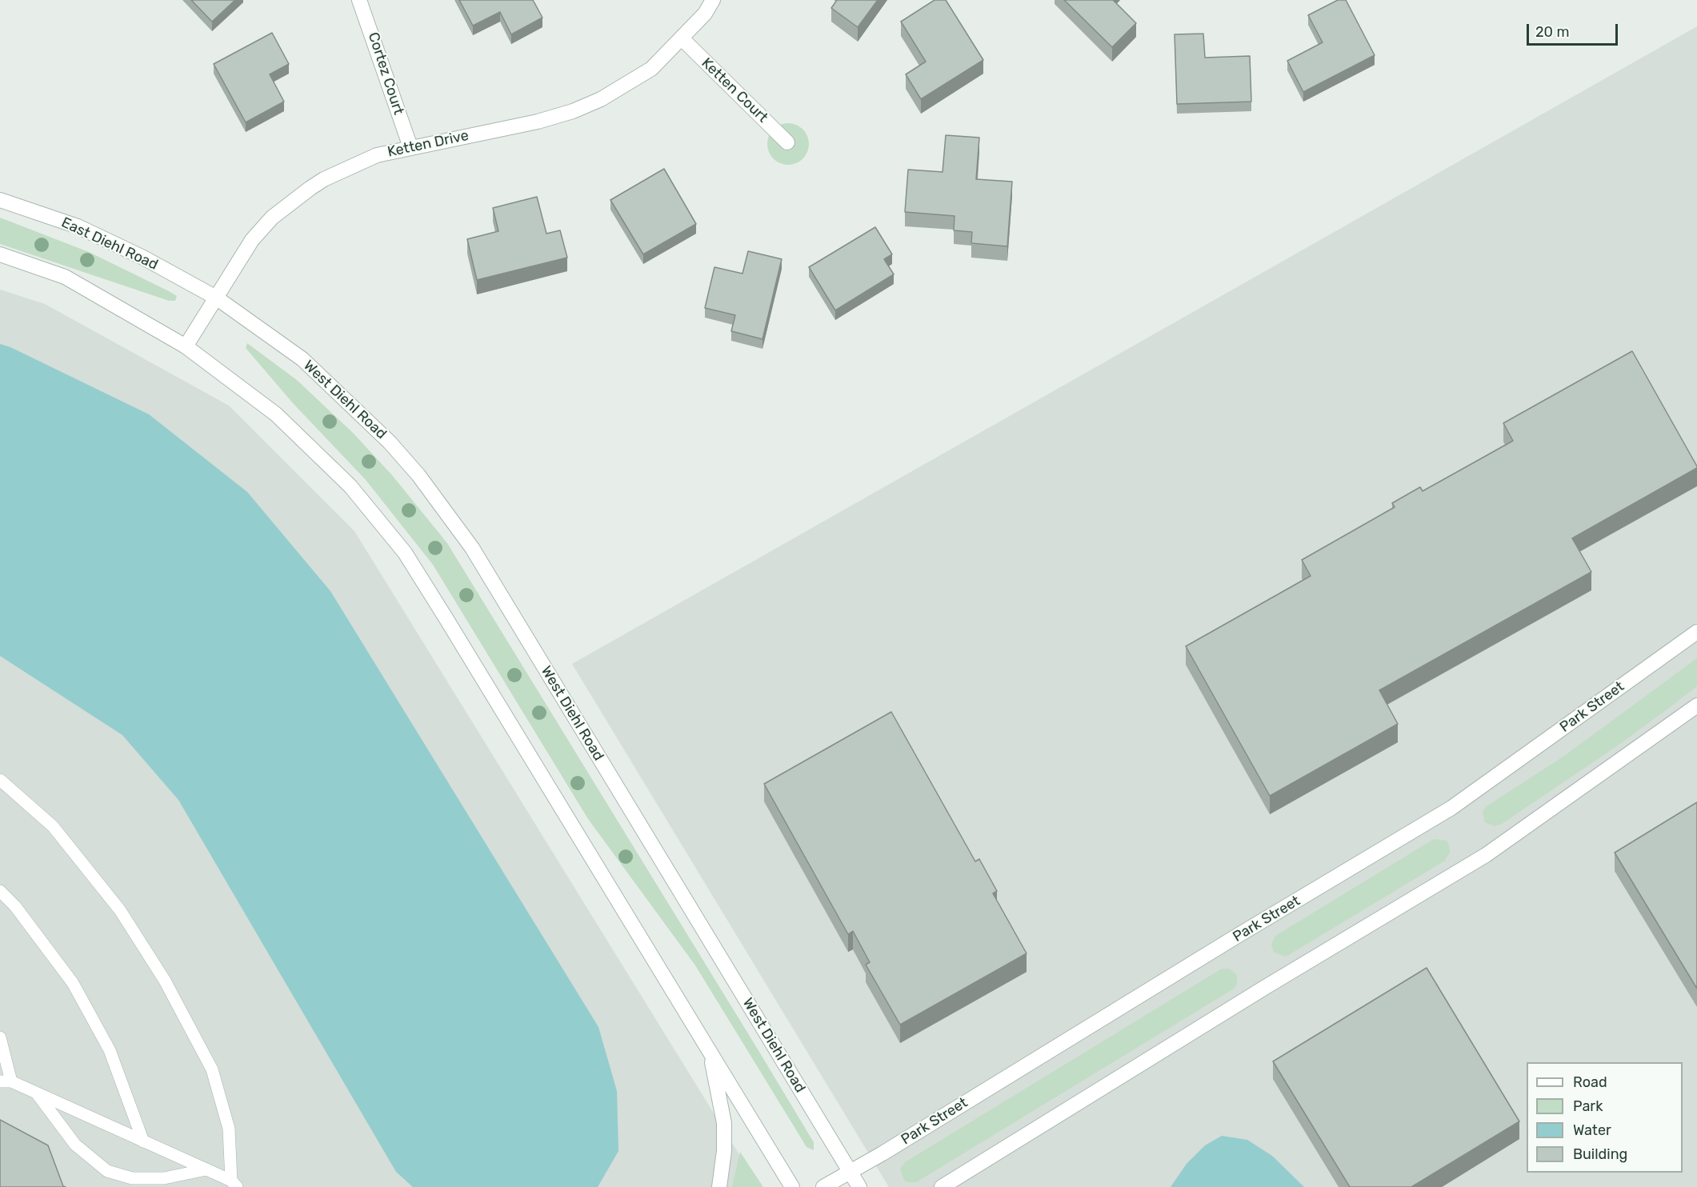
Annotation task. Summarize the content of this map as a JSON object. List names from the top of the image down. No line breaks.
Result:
{"streets":{"street":["Cortez Court","Ketten Court","Ketten Drive","East Diehl Road","West Diehl Road","Park Street"]},"crossings":[["Cortez Court","Ketten Drive"],["Ketten Court","Ketten Drive"],["Ketten Drive","East Diehl Road"],["Ketten Drive","West Diehl Road"],["East Diehl Road","West Diehl Road"],["West Diehl Road","Park Street"]],"legend":["Road","Park","Water","Building"],"scale_bar":"20 m"}
